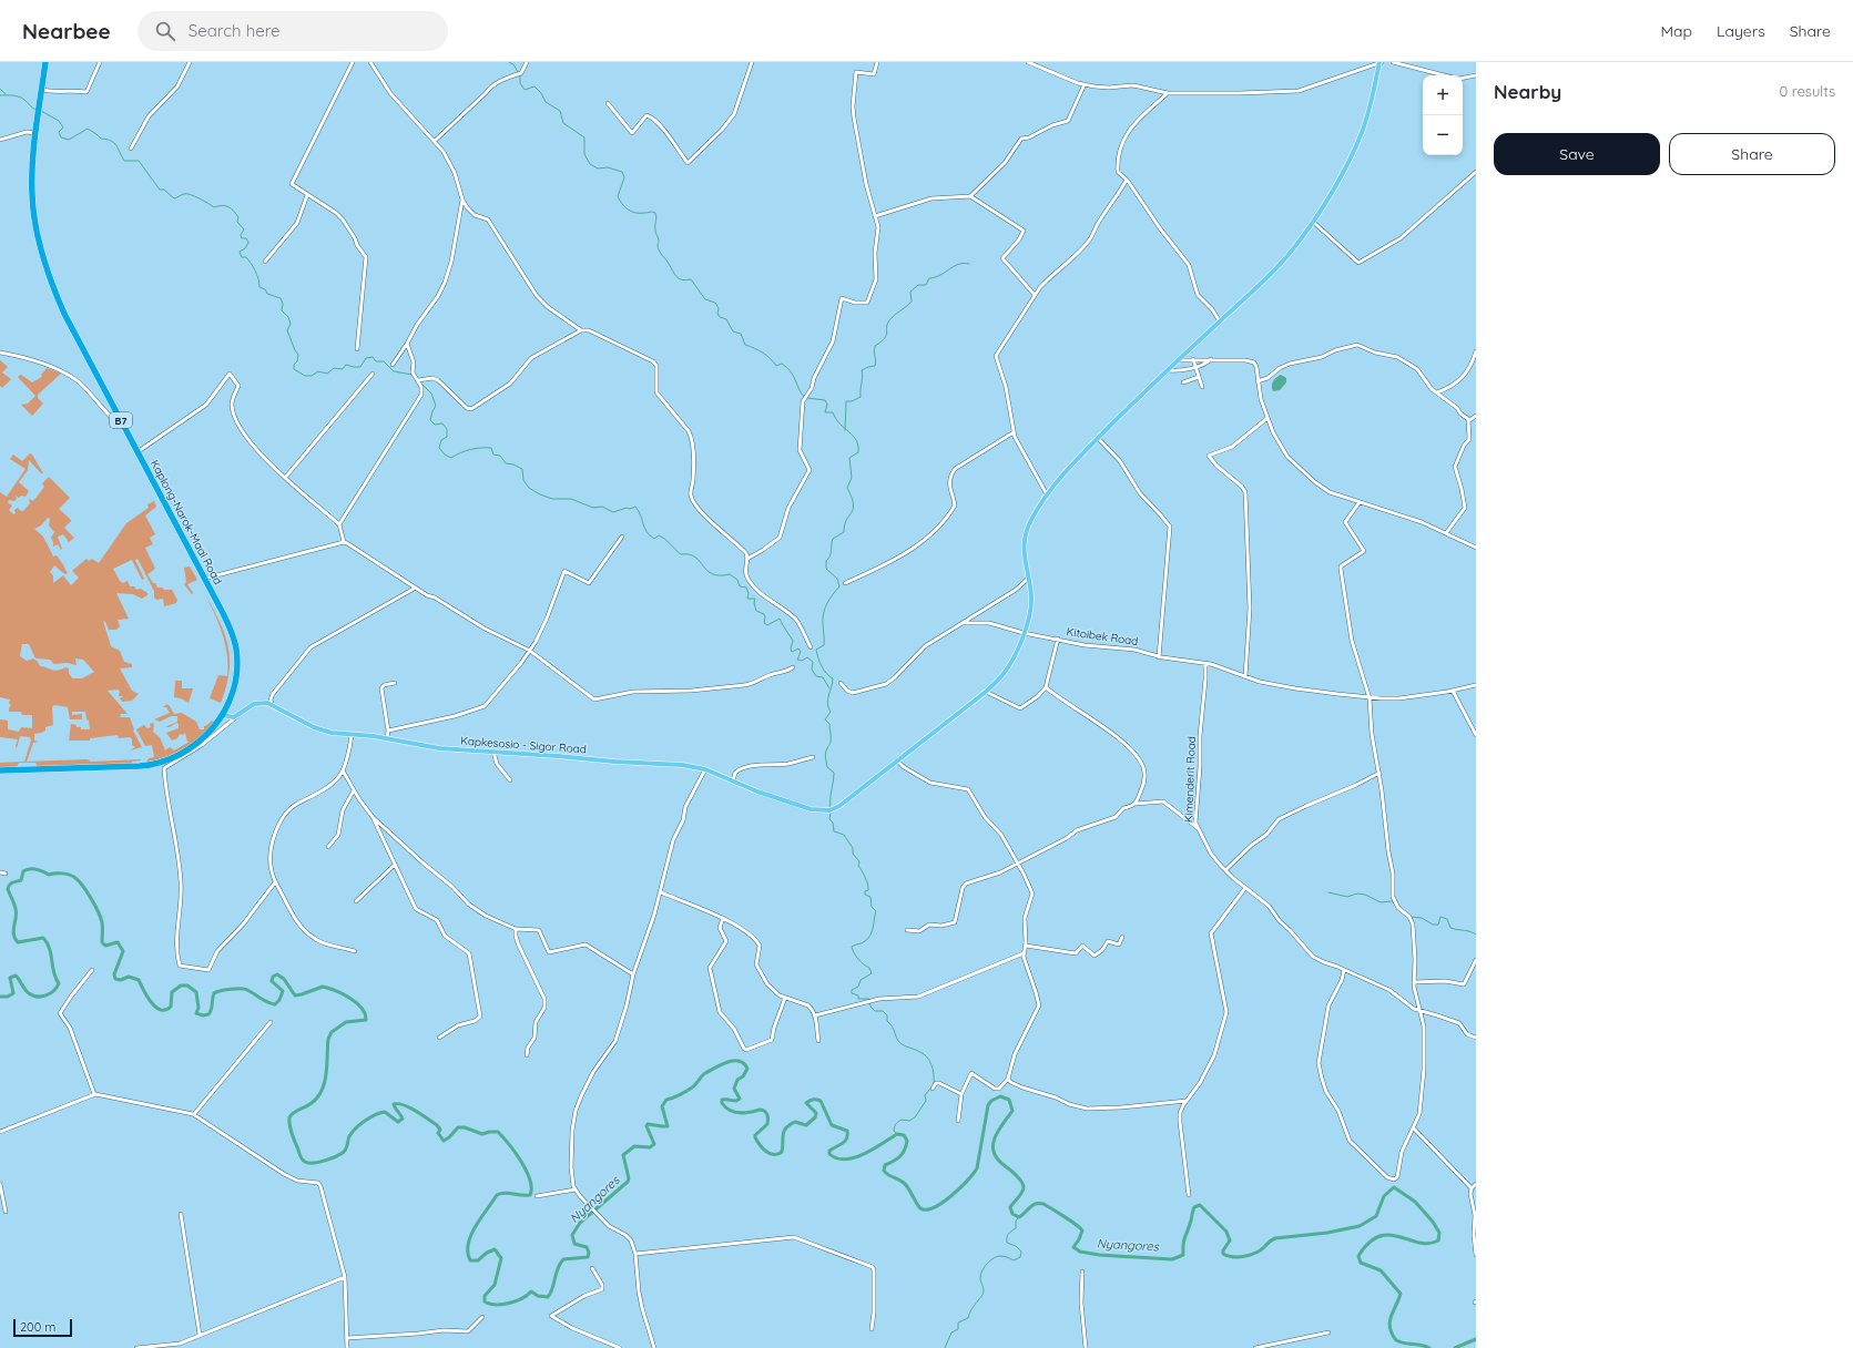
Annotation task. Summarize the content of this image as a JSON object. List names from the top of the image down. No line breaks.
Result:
{"streets":{"highway":["B7","Kaplong-Narok-Maai Road"],"main road":["Kapkesosio - Sigor Road"],"street":["Kitoibek Road","Kimenderit Road"]},"crossings":[["Kitoibek Road","Kimenderit Road"]],"water":["Nyangores"],"scale_bar":"200 m","page":{"header":"Nearbee","search":"Search here","nav":["Map","Layers","Share"],"heading":["Nearby","0 results"],"map_buttons":["+","−"],"buttons":["Save","Share"],"scale":"200 m"}}
